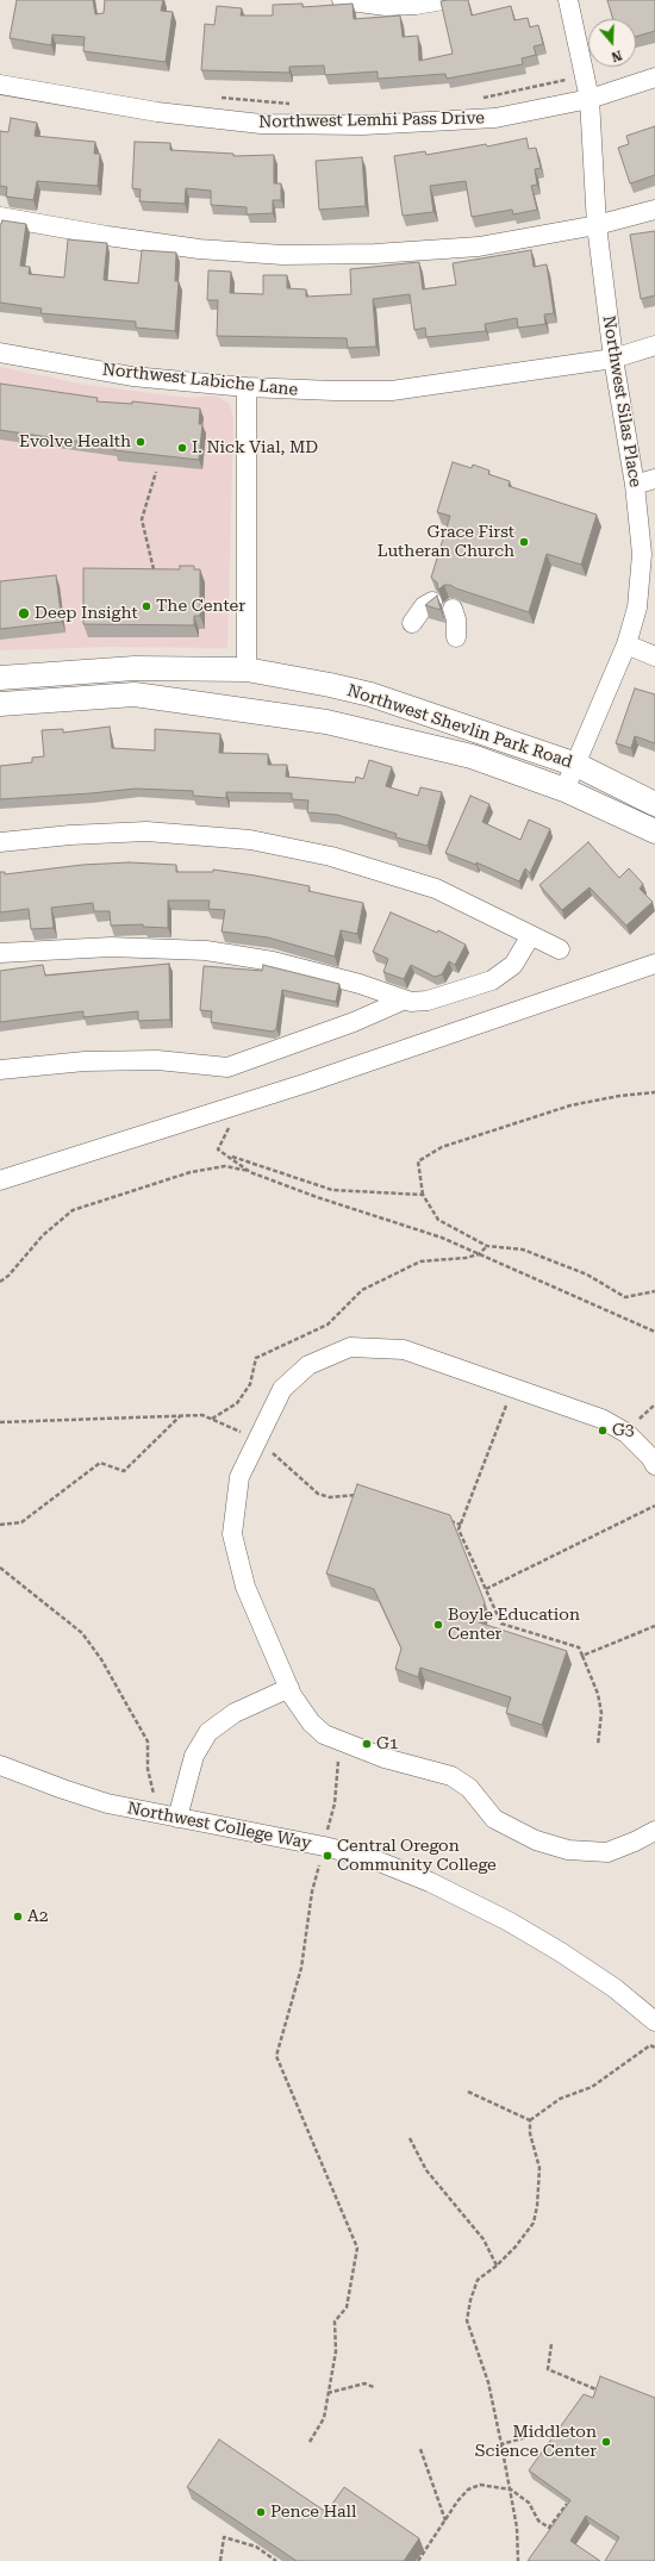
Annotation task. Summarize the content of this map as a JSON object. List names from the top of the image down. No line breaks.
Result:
{"streets":{"main road":["Northwest Shevlin Park Road"],"street":["Northwest Lemhi Pass Drive","Northwest Labiche Lane","Northwest Silas Place","Northwest College Way"]},"crossings":[["Northwest Lemhi Pass Drive","Northwest Silas Place"],["Northwest Labiche Lane","Northwest Silas Place"],["Northwest Silas Place","Northwest Shevlin Park Road"]],"places":["Evolve Health","I. Nick Vial, MD","Grace First Lutheran Church","The Center","Deep Insight","G3","Boyle Education Center","G1","Central Oregon Community College","A2","Middleton Science Center","Pence Hall"],"north":"bottom"}
